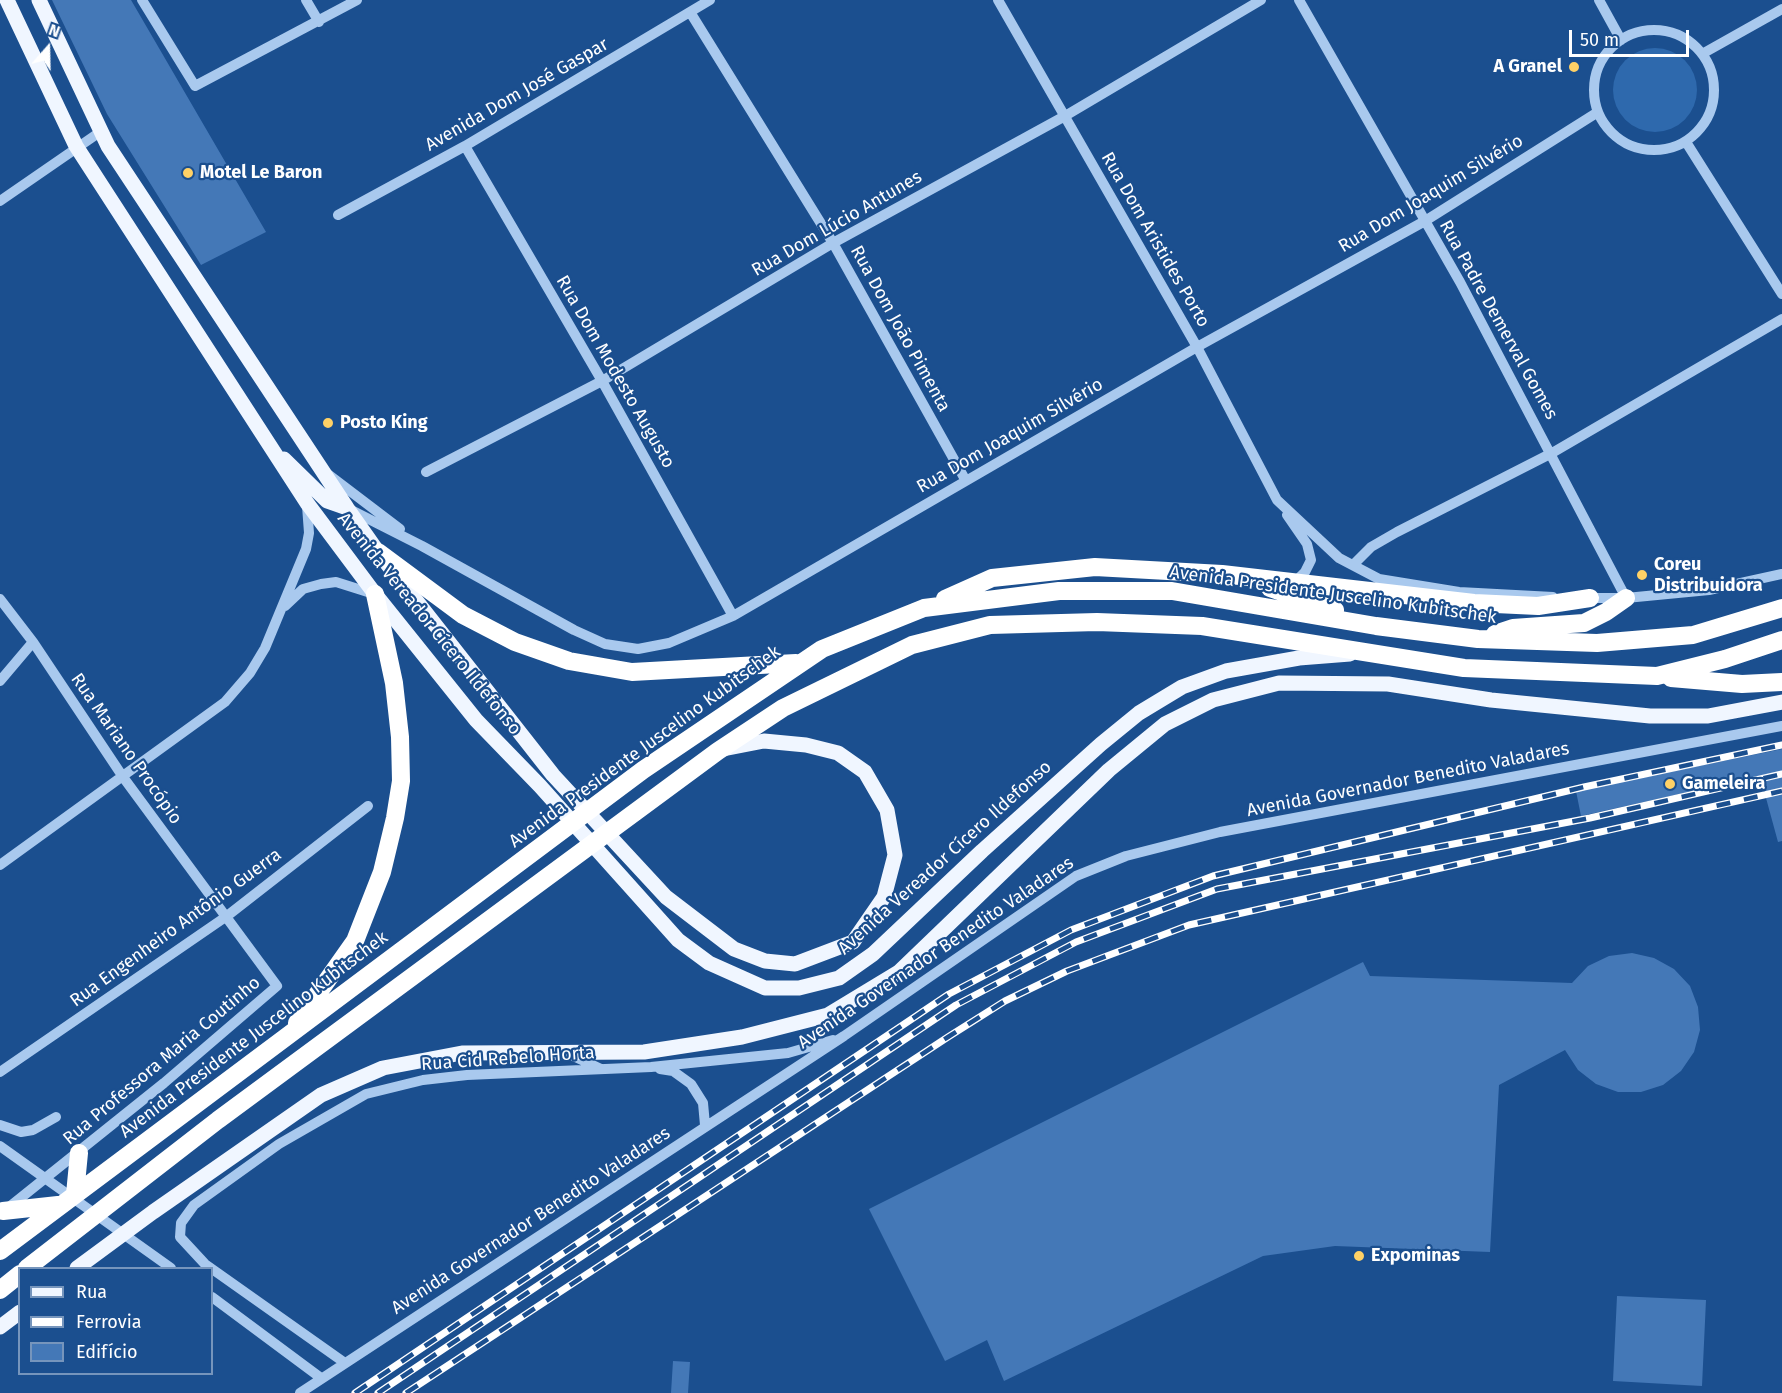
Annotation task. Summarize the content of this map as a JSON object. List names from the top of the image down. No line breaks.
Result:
{"streets":{"highway":["Avenida Presidente Juscelino Kubitschek"],"main road":["Avenida Vereador Cícero Ildefonso"],"street":["Avenida Dom José Gaspar","Rua Dom Joaquim Silvério","Rua Dom Lúcio Antunes","Rua Dom Aristides Porto","Rua Padre Demerval Gomes","Rua Dom João Pimenta","Rua Dom Modesto Augusto","Rua Mariano Procópio","Avenida Governador Benedito Valadares","Rua Engenheiro Antônio Guerra","Rua Cid Rebelo Horta","Rua Professora Maria Coutinho"]},"crossings":[["Avenida Dom José Gaspar","Rua Dom João Pimenta"],["Avenida Dom José Gaspar","Rua Dom Modesto Augusto"],["Rua Dom Joaquim Silvério","Rua Dom Aristides Porto"],["Rua Dom Joaquim Silvério","Rua Padre Demerval Gomes"],["Rua Dom Joaquim Silvério","Rua Dom João Pimenta"],["Rua Dom Joaquim Silvério","Rua Dom Modesto Augusto"],["Rua Dom Joaquim Silvério","Avenida Vereador Cícero Ildefonso"],["Rua Dom Lúcio Antunes","Rua Dom Aristides Porto"],["Rua Dom Lúcio Antunes","Rua Dom João Pimenta"],["Rua Dom Lúcio Antunes","Rua Dom Modesto Augusto"],["Rua Dom Aristides Porto","Avenida Presidente Juscelino Kubitschek"],["Rua Padre Demerval Gomes","Avenida Presidente Juscelino Kubitschek"],["Rua Mariano Procópio","Rua Engenheiro Antônio Guerra"],["Rua Mariano Procópio","Rua Professora Maria Coutinho"],["Avenida Governador Benedito Valadares","Rua Cid Rebelo Horta"],["Rua Engenheiro Antônio Guerra","Rua Professora Maria Coutinho"]],"places":["A Granel","Motel Le Baron","Posto King","Coreu Distribuidora","Gameleira","Expominas"],"legend":["Rua","Ferrovia","Edifício"],"scale_bar":"50 m","north":"top"}
